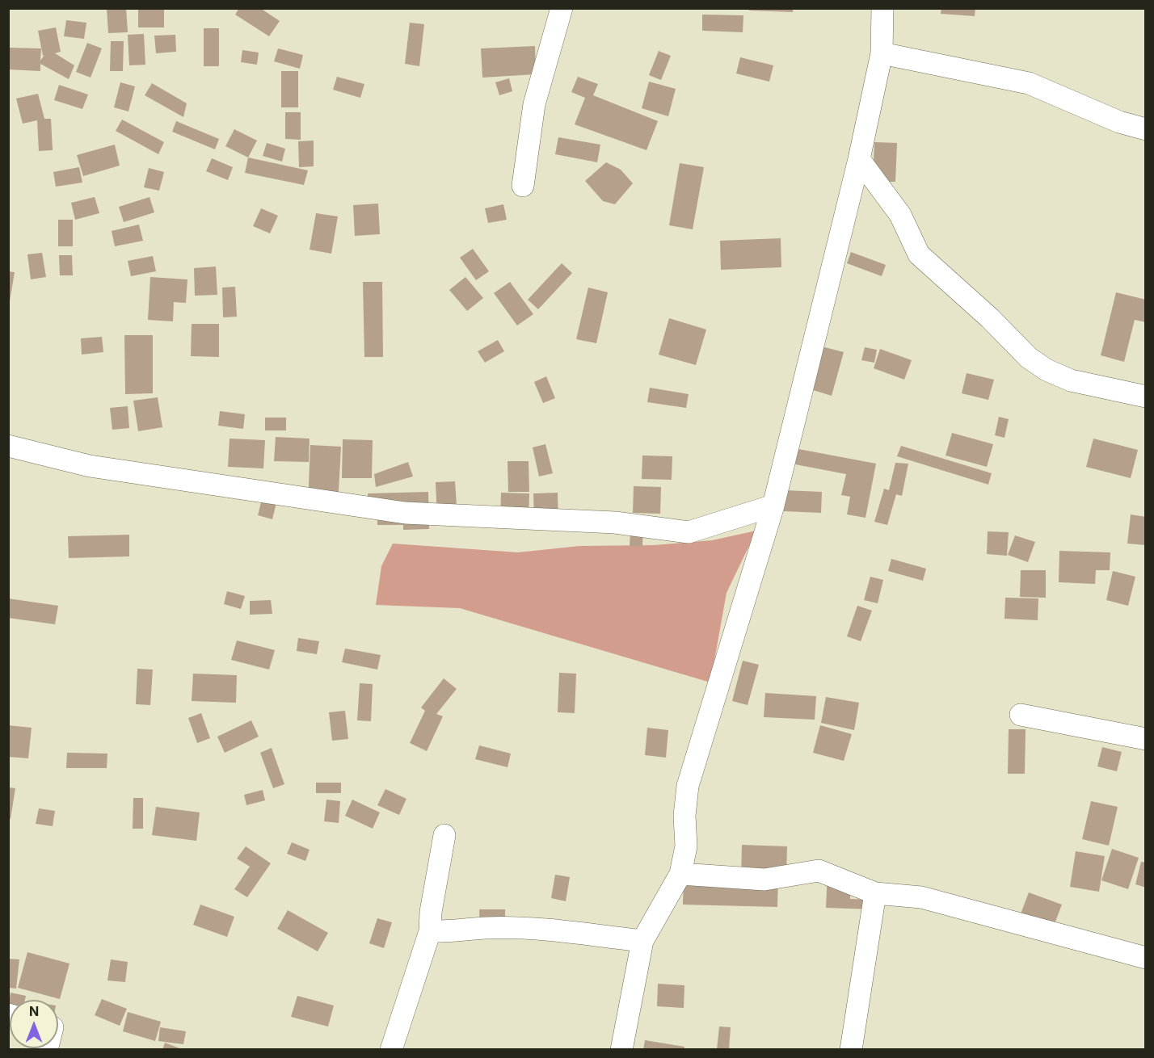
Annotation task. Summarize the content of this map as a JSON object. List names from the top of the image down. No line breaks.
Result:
{"north":"top"}
